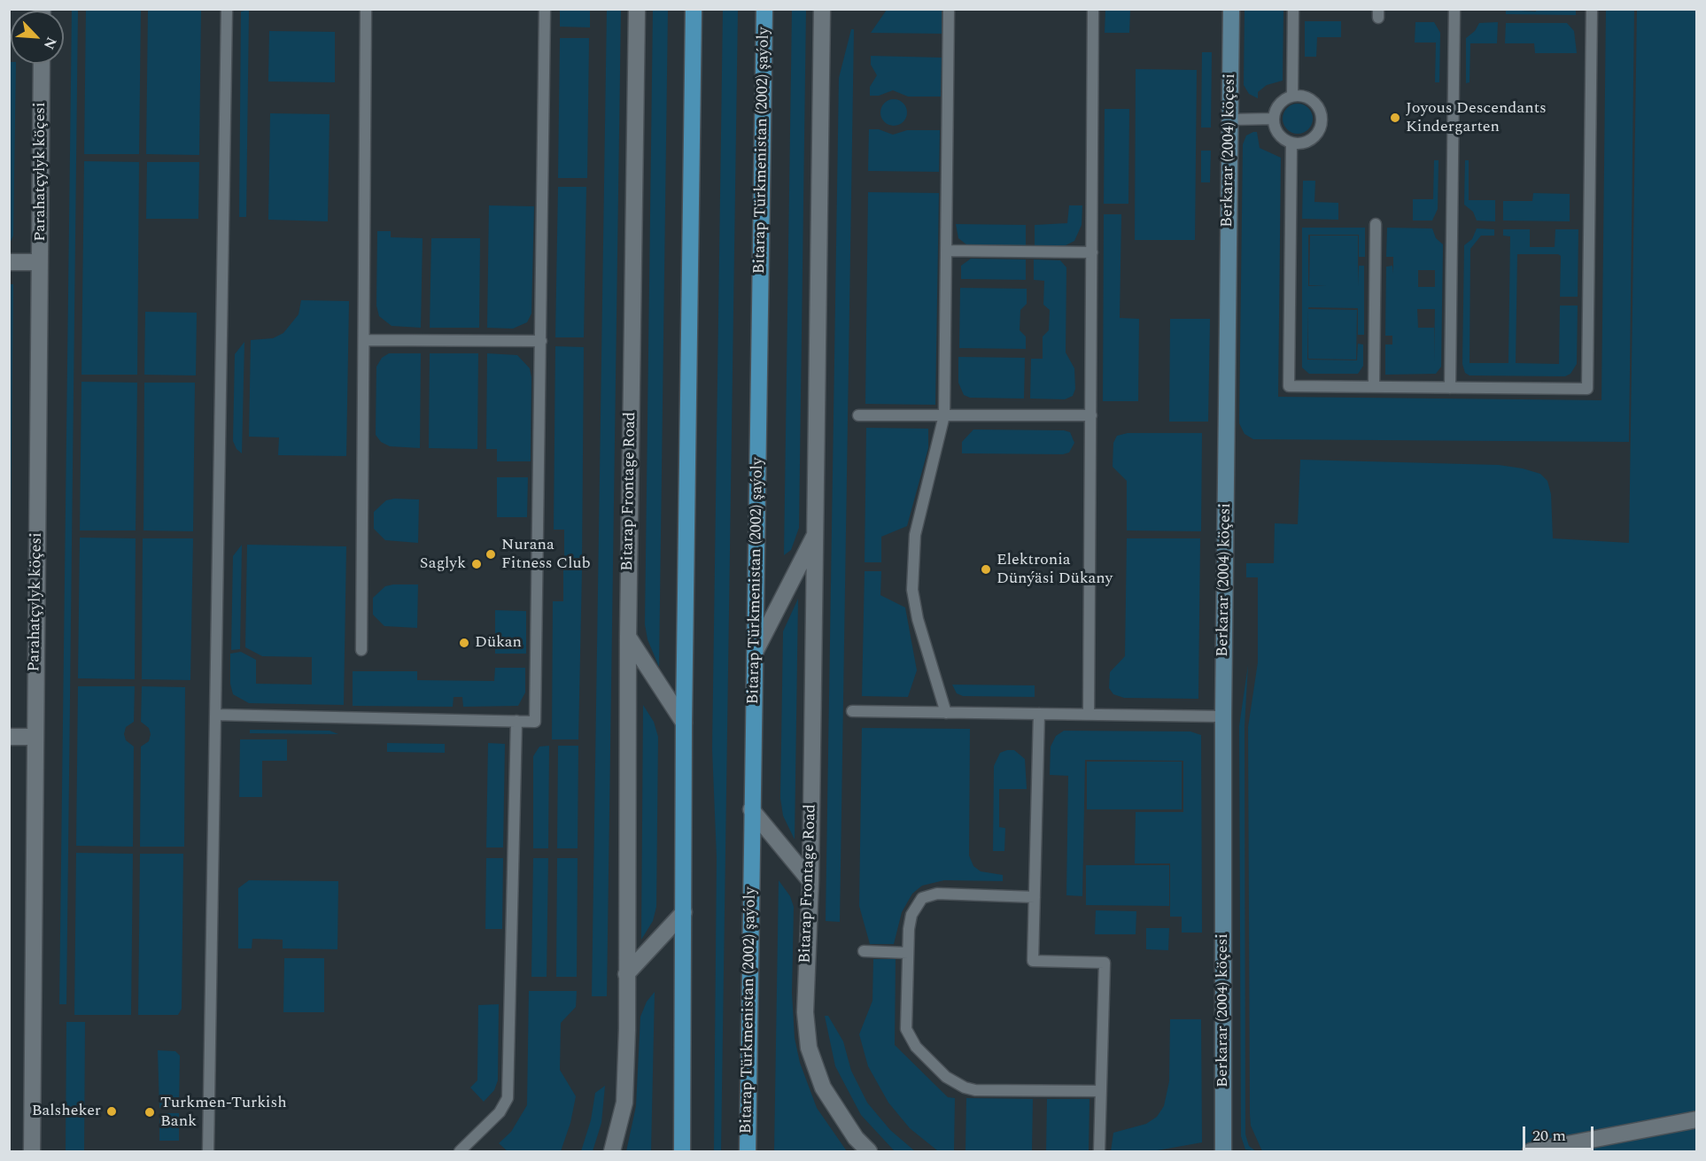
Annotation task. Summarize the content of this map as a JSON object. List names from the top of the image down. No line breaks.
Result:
{"streets":{"main road":["Bitarap Türkmenistan (2002) şaýoly"],"street":["Berkarar (2004) köçesi","Parahatçylyk köçesi","Bitarap Frontage Road"]},"crossings":[["Bitarap Türkmenistan (2002) şaýoly","Bitarap Frontage Road"]],"places":["Joyous Descendants Kindergarten","Nurana Fitness Club","Saglyk","Elektronia Dünýäsi Dükany","Dükan","Balsheker","Turkmen-Turkish Bank"],"scale_bar":"20 m","north":"bottom right"}
